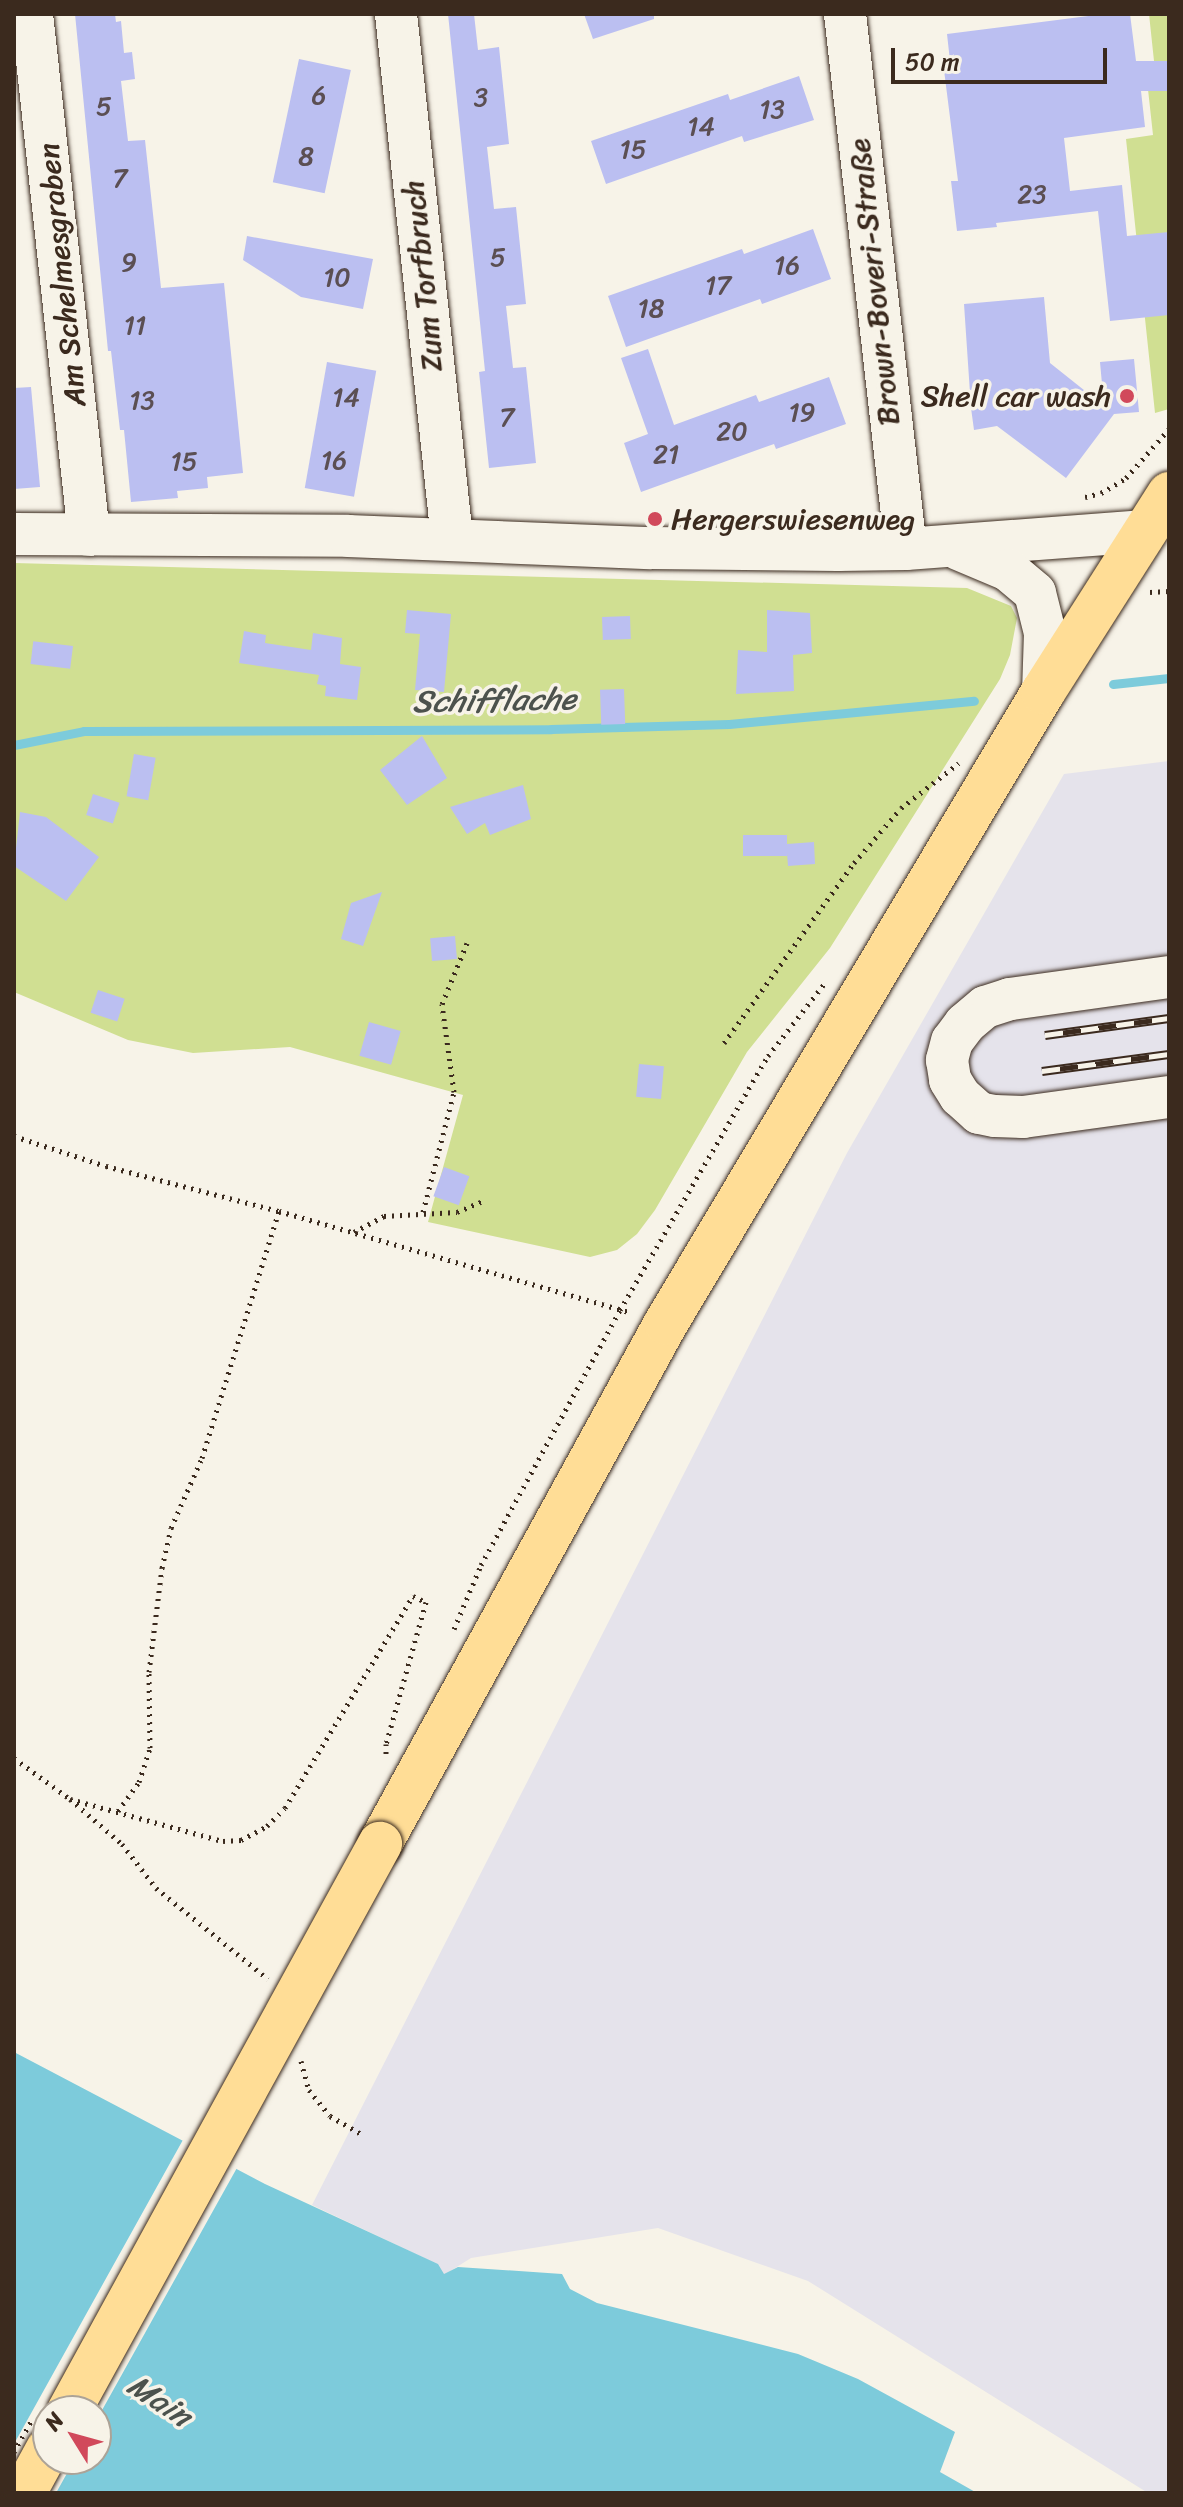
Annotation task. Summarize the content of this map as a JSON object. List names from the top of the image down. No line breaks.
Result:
{"streets":{"street":["Am Schelmesgraben","Zum Torfbruch","Brown-Boveri-Straße"]},"water":["Schifflache","Main"],"places":["Shell car wash","Hergerswiesenweg"],"house_numbers":["6","3","5","13","14","15","8","7","23","5","9","16","10","17","18","11","14","13","19","7","20","21","16","15"],"scale_bar":"50 m","north":"top left"}
